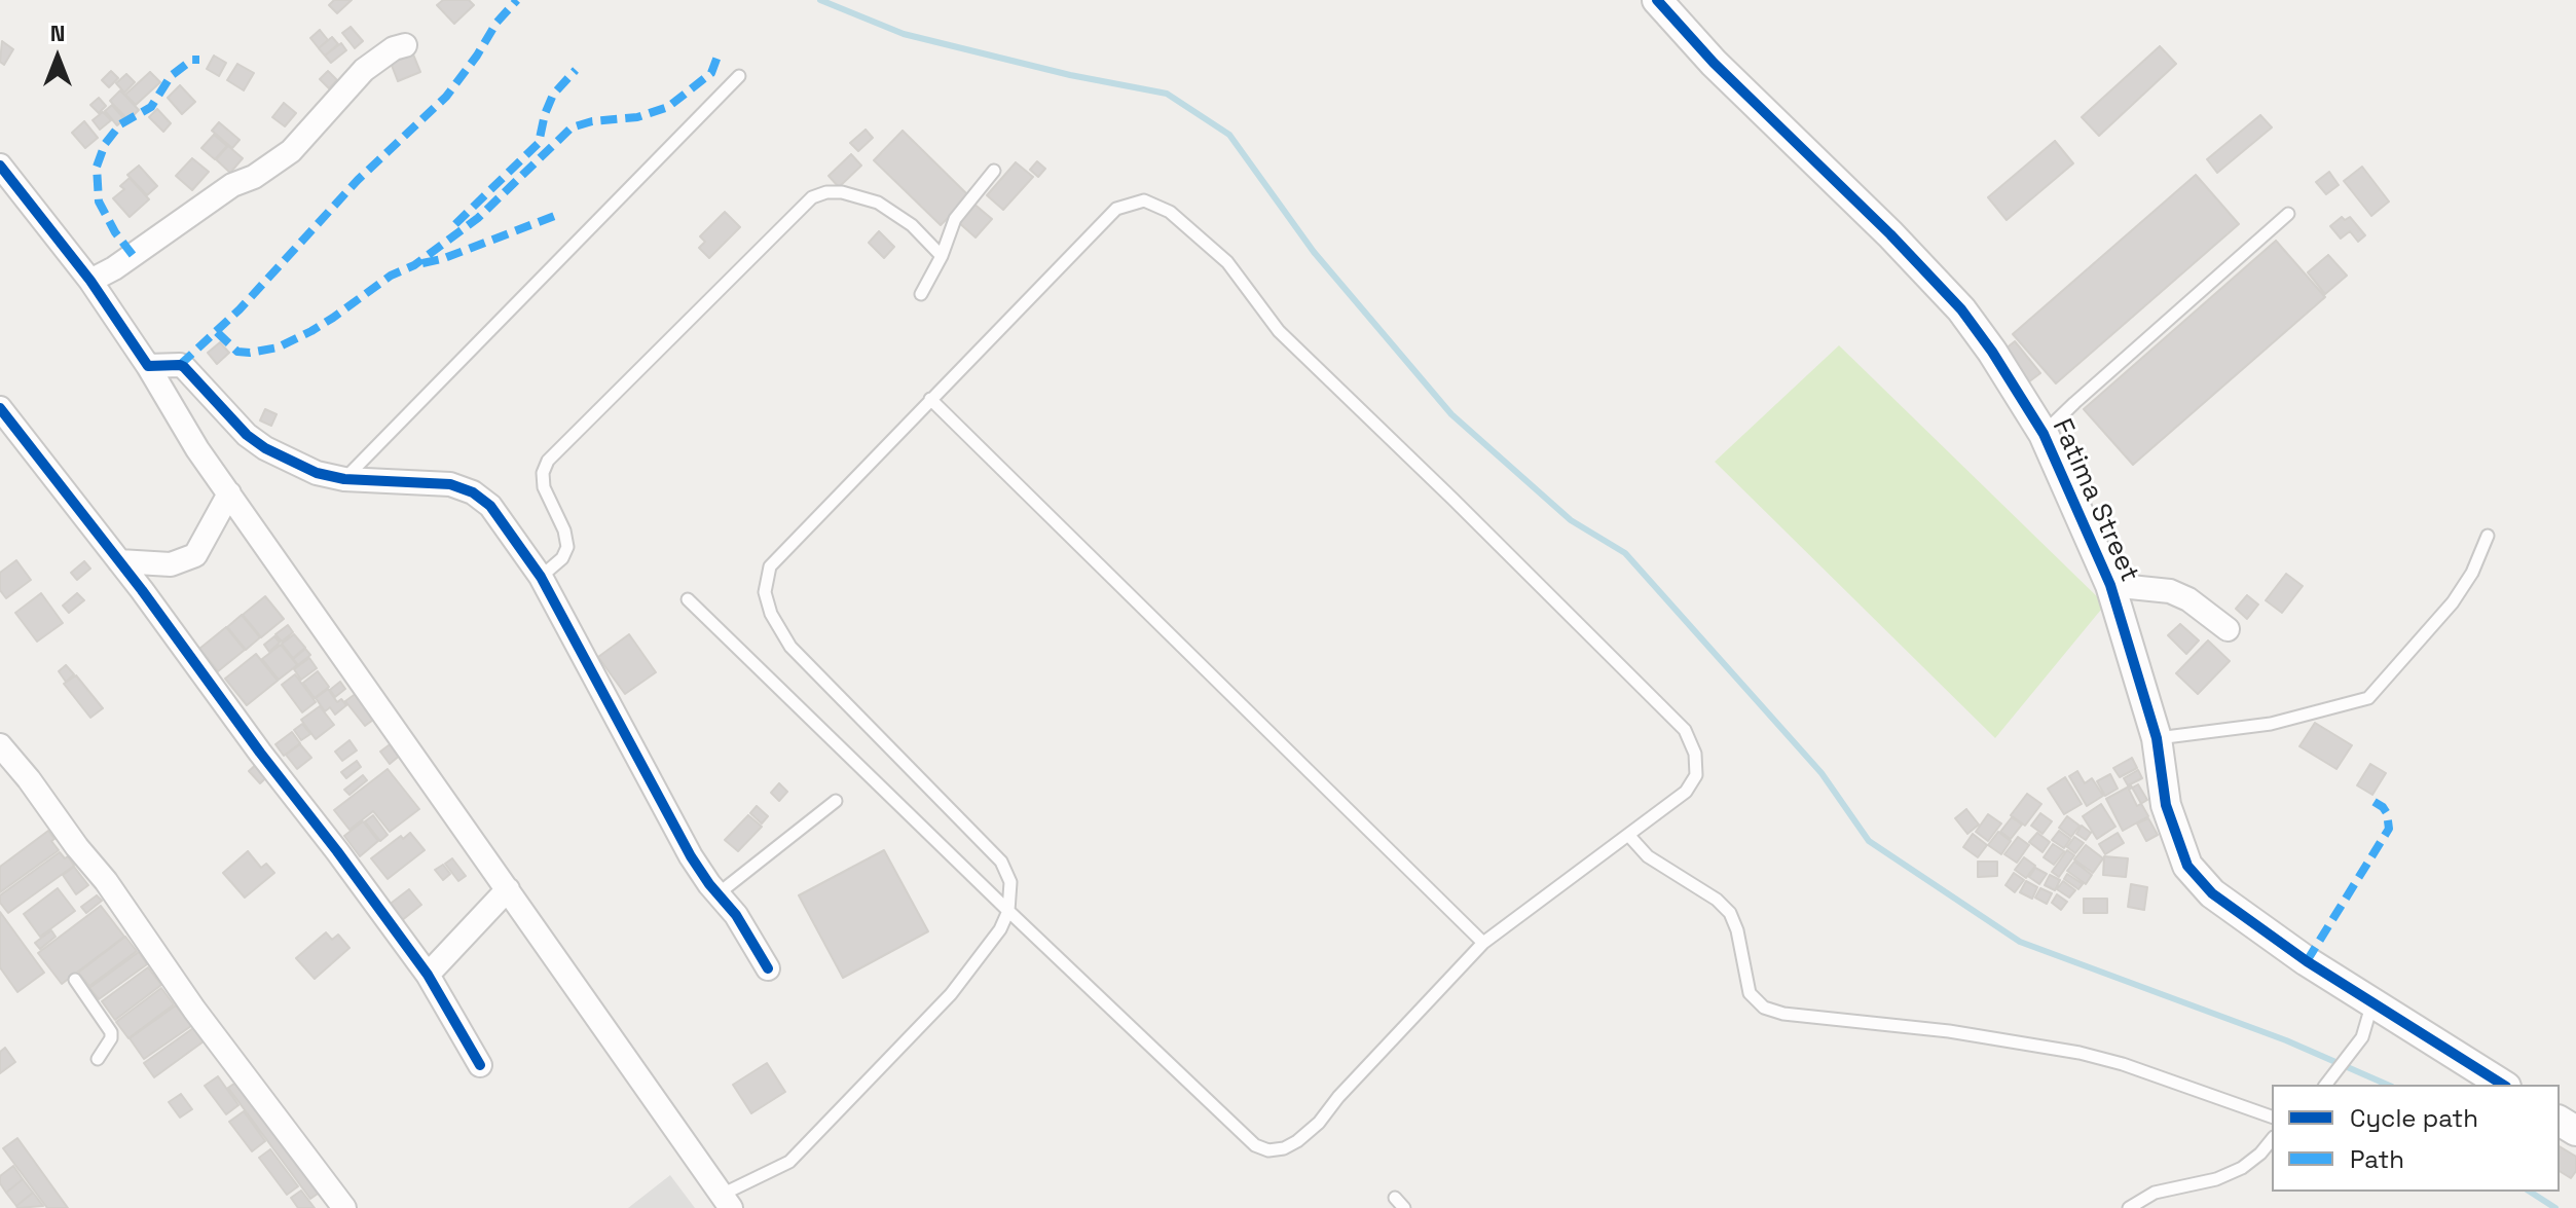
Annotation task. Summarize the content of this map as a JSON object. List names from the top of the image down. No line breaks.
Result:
{"streets":{"street":["Fatima Street"]},"legend":["Cycle path","Path"],"north":"top"}
